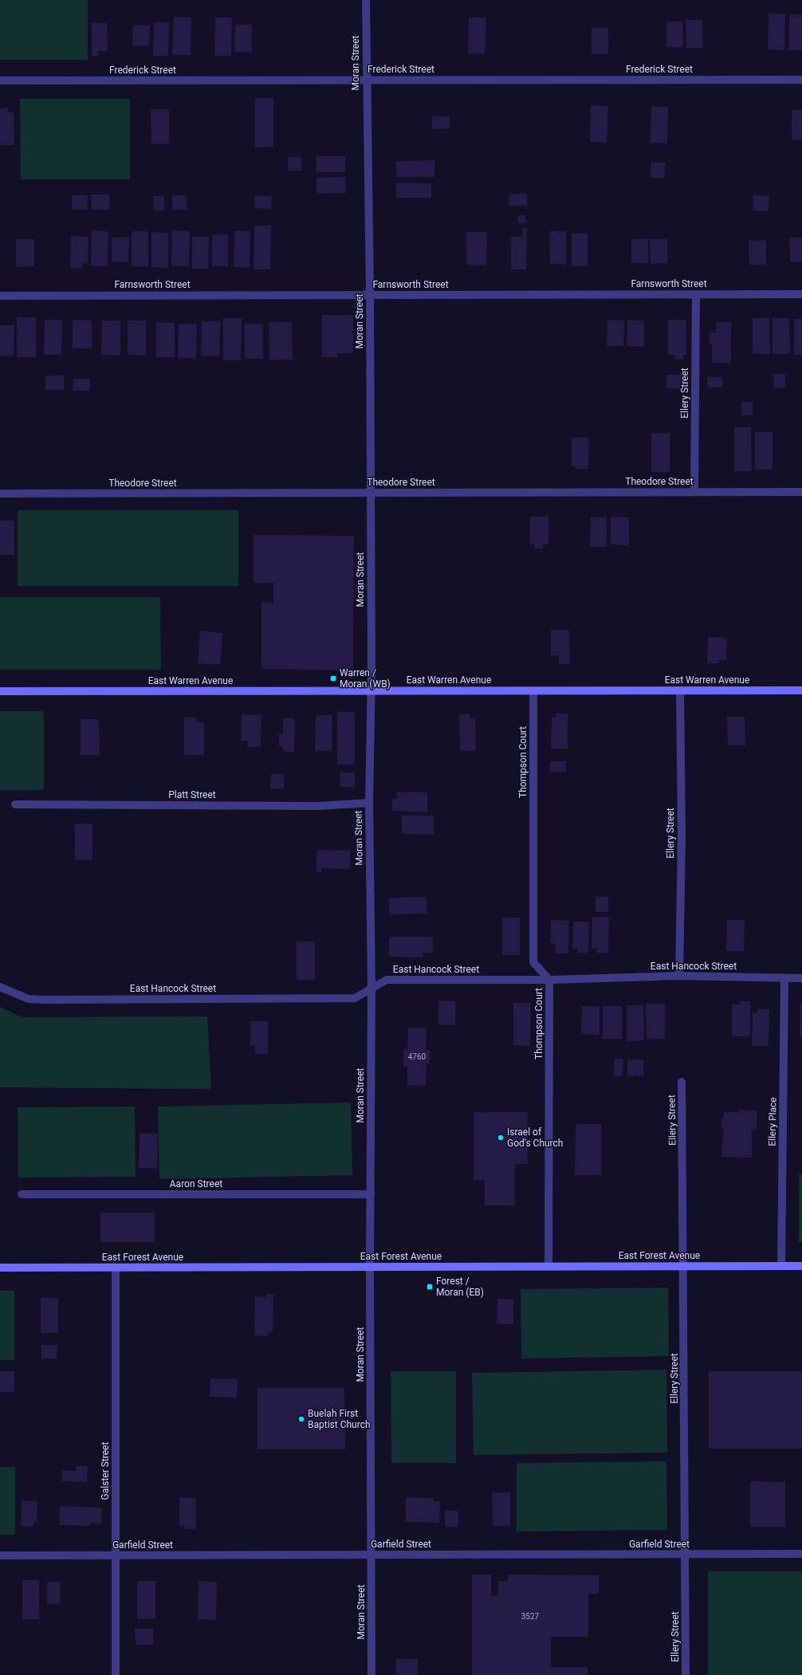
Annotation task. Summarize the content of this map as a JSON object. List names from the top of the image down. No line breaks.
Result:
{"streets":{"main road":["East Warren Avenue","East Forest Avenue"],"street":["Moran Street","Frederick Street","Farnsworth Street","Ellery Street","Theodore Street","Thompson Court","Platt Street","East Hancock Street","Ellery Place","Aaron Street","Galster Street","Garfield Street"]},"crossings":[["Moran Street","Frederick Street"],["Moran Street","Farnsworth Street"],["Moran Street","Theodore Street"],["Moran Street","East Warren Avenue"],["Moran Street","Platt Street"],["Moran Street","East Hancock Street"],["Moran Street","Aaron Street"],["Moran Street","East Forest Avenue"],["Moran Street","Garfield Street"],["Farnsworth Street","Ellery Street"],["Ellery Street","Theodore Street"],["Ellery Street","East Warren Avenue"],["Ellery Street","East Hancock Street"],["Ellery Street","East Forest Avenue"],["Ellery Street","Garfield Street"],["East Warren Avenue","Thompson Court"],["Thompson Court","East Hancock Street"],["Thompson Court","East Forest Avenue"],["East Hancock Street","Ellery Place"],["Ellery Place","East Forest Avenue"],["East Forest Avenue","Galster Street"],["Galster Street","Garfield Street"]],"places":{"transit":["Warren / Moran (WB)","Forest / Moran (EB)"],"other":["Israel of God's Church","Buelah First Baptist Church"]},"house_numbers":["4760","3527"]}
